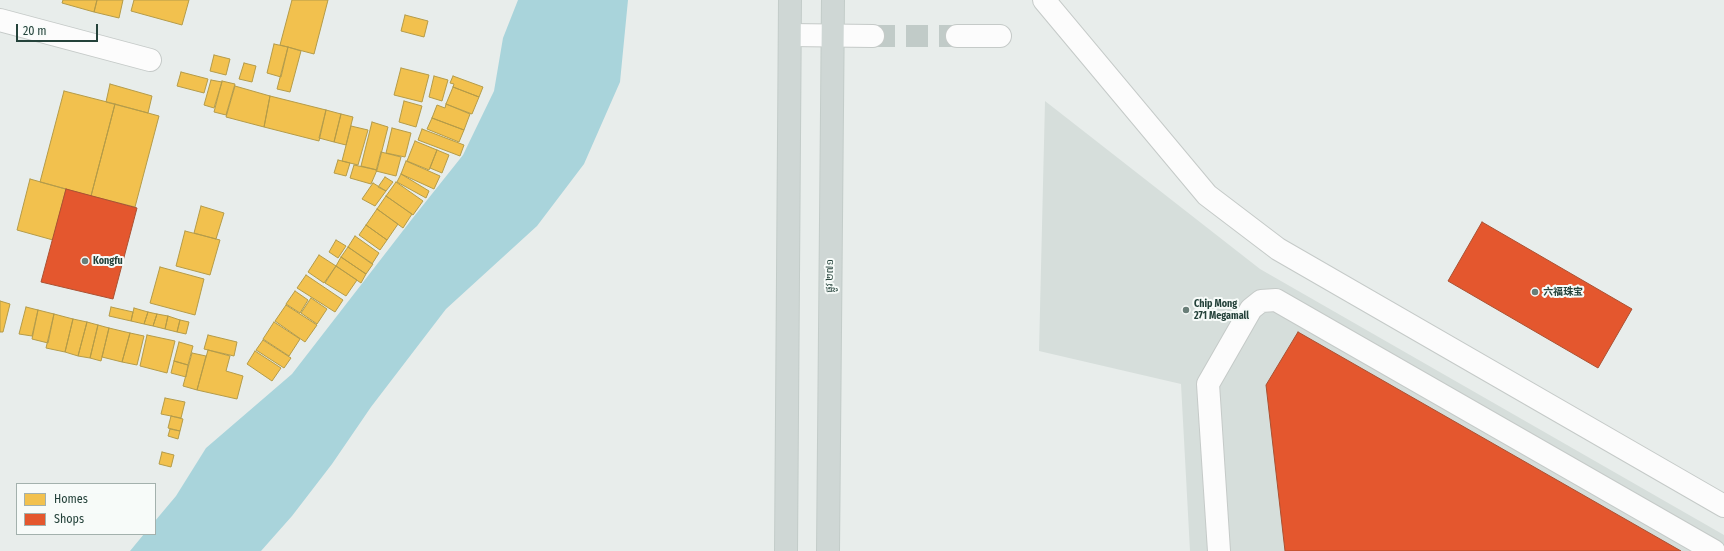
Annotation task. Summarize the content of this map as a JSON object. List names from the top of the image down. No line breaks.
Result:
{"streets":{"main road":["ផ្លូវ ២៧១"]},"places":["Kongfu","六福珠宝","Chip Mong 271 Megamall"],"legend":["Homes","Shops"],"scale_bar":"20 m"}
